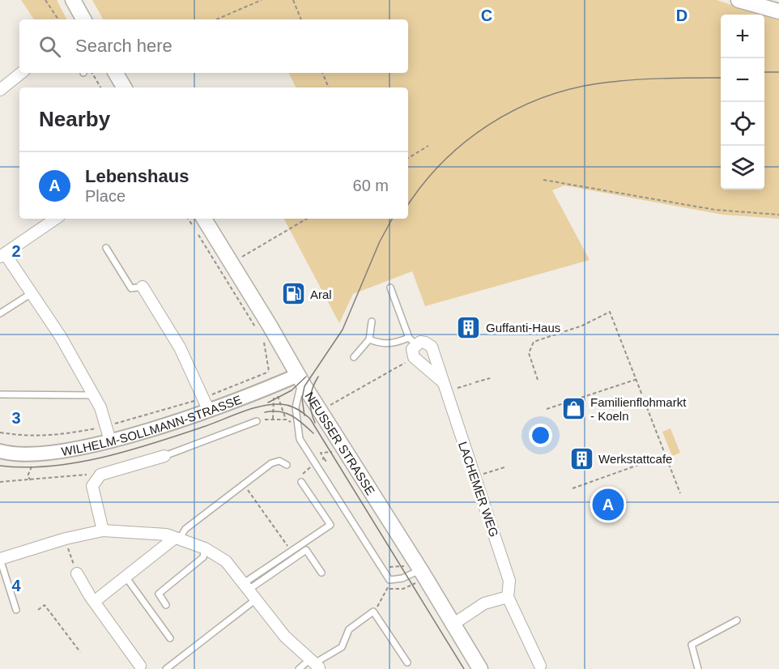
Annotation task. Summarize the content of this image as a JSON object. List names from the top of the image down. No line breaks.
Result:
{"streets":{"main road":["NEUSSER STRASSE"],"street":["WILHELM-SOLLMANN-STRASSE","LACHEMER WEG"]},"crossings":[["WILHELM-SOLLMANN-STRASSE","NEUSSER STRASSE"]],"places":{"fuel station":["Aral"],"building":["Guffanti-Haus","Werkstattcafe"],"shop":["Familienflohmarkt - Koeln"]},"page":{"map_buttons":["+","−"],"search":"Search here","heading":"Nearby","list":[{"mark":"A","name":"Lebenshaus","note":"Place","value":"60 m"}],"pins":"A"},"grid":{"columns":["C","D"],"rows":["2","3","4"]}}
